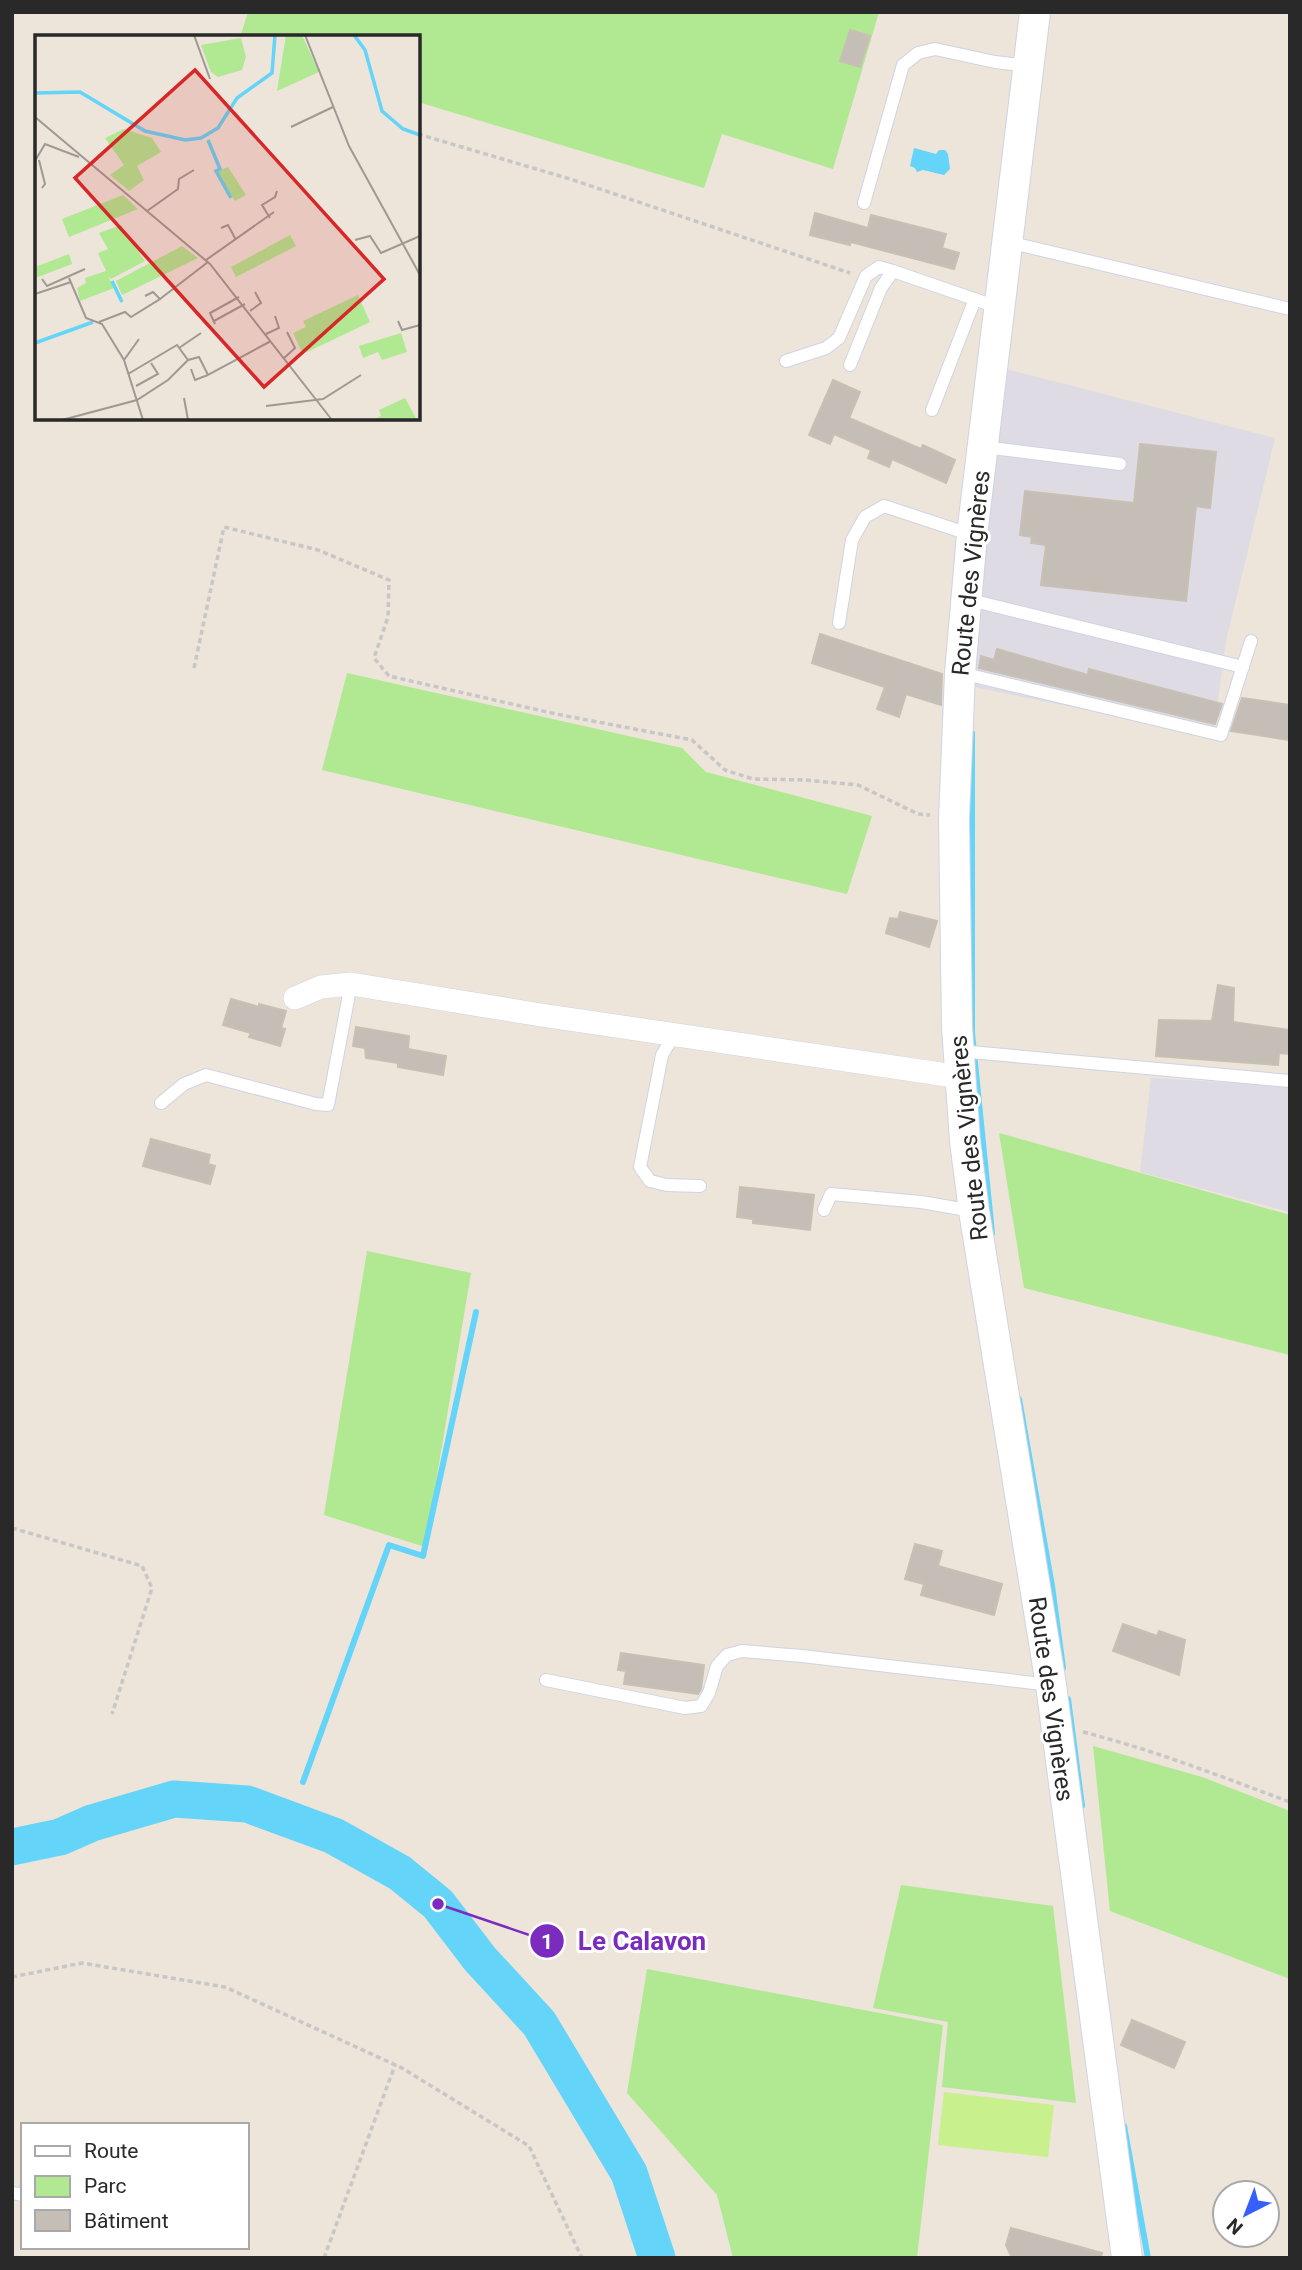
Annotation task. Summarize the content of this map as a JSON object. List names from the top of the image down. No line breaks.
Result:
{"streets":{"street":["Route des Vignères"]},"places":["Le Calavon"],"legend":["Route","Parc","Bâtiment"],"north":"bottom left"}
